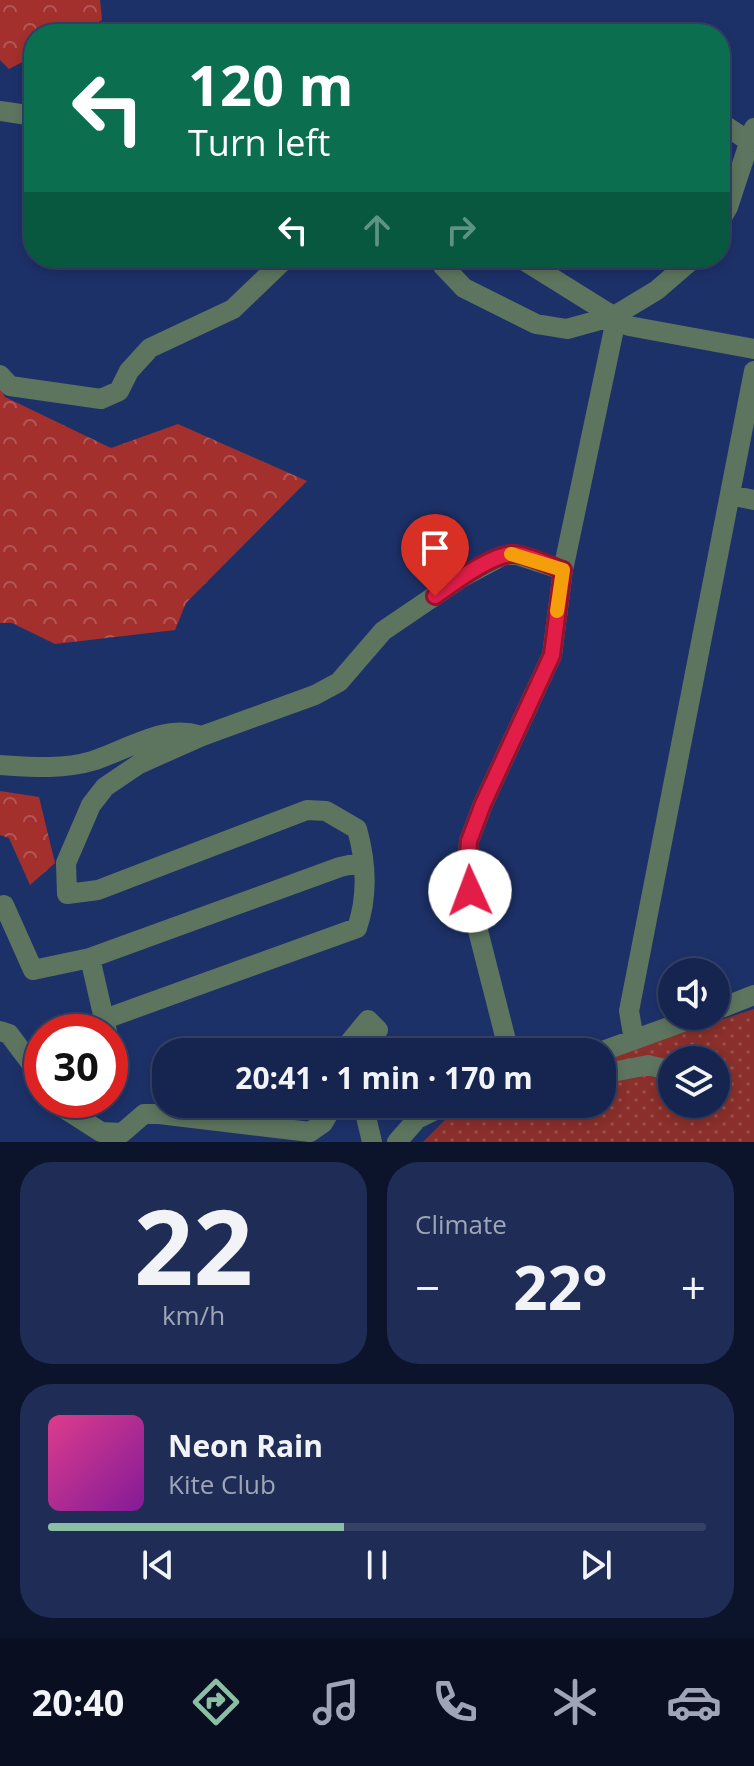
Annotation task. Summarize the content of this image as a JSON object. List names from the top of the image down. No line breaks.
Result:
{"page":{"turn":["120 m","Turn left"],"limit":"30","trip":"20:41 · 1 min · 170 m","tile":[["22","km/h"],"Climate"],"heat":["−","22°","+"],"song":["Neon Rain","Kite Club"],"tabs":"20:40"}}
